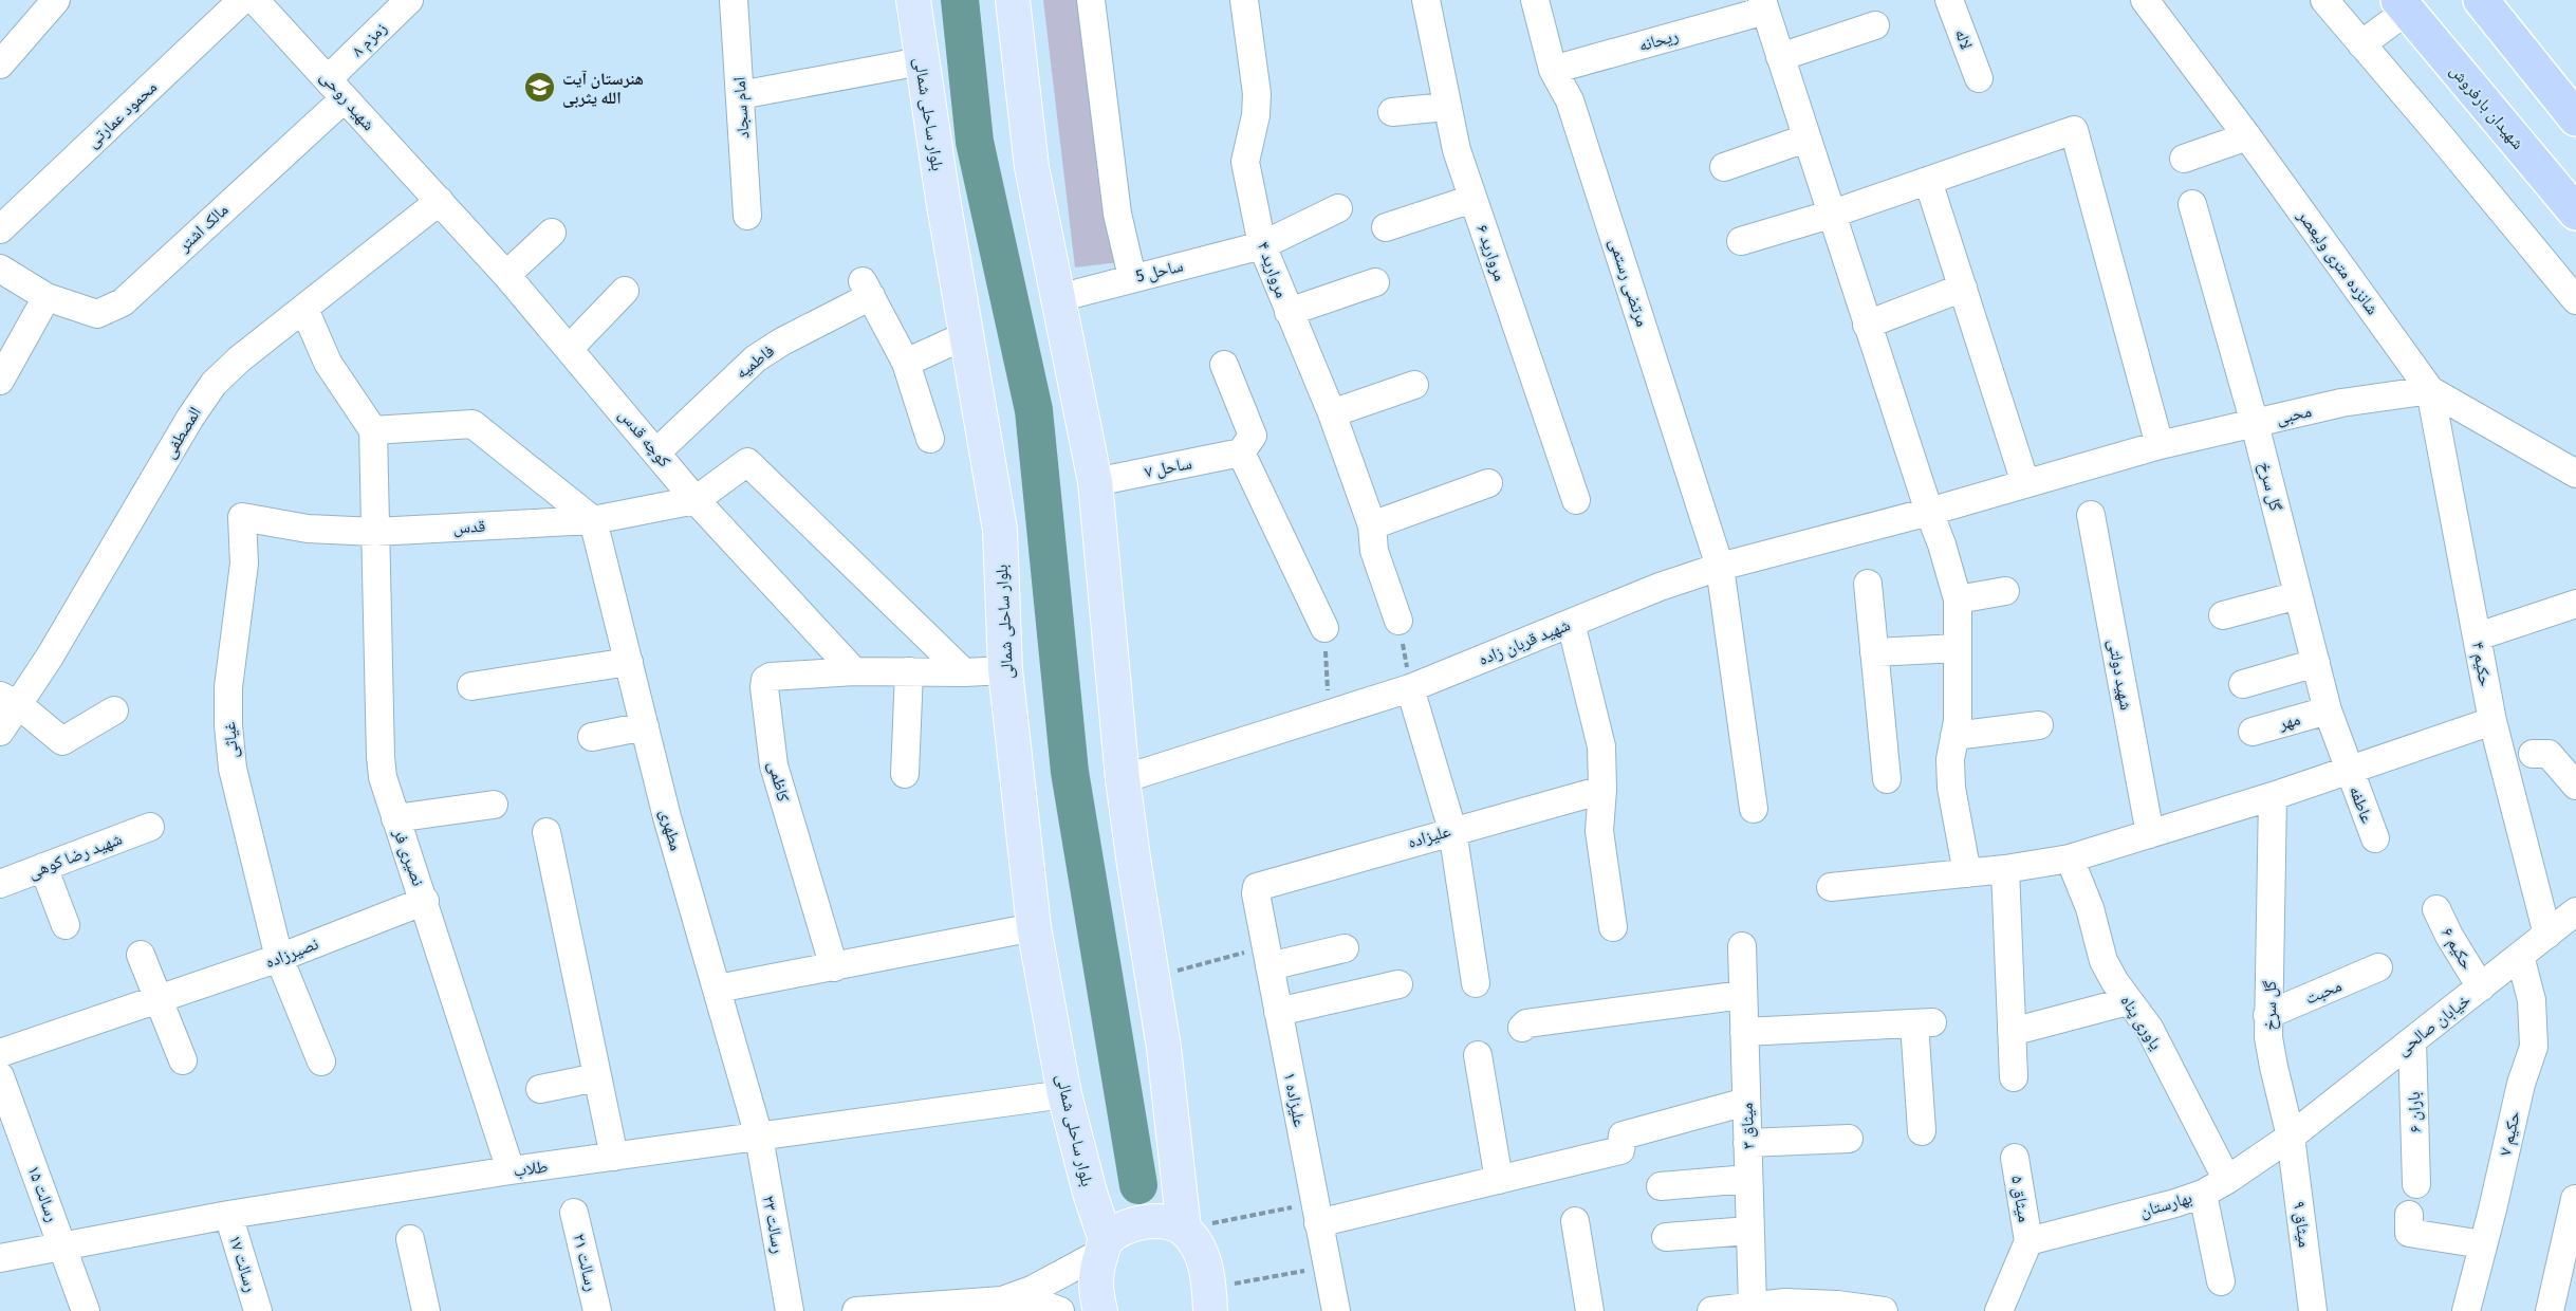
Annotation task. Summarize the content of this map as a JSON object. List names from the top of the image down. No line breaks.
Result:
{"streets":{"highway":["شهیدان بارفروش"],"main road":["بلوار ساحلی شمالی"],"street":["زمزم ۸","لاله","ریحانه","شهید روحی","امام سجاد","محمود عمارتی","مالک اشتر","مروارید ۶","شانزده متری ولیعصر","مروارید ۴","ساحل 5","مرتضی رستمی","فاطمیه","محبی","المصطفی","کوچه قدس","ساحل ۷","گل سرخ","قدس","شهید قربان زاده","حکیم ۴","شهید دولتی","مهر","غیاثی","کاظمی","عاطفه","مطهری","علیزاده","شهید رضا کوهی","نصیری فر","حکیم ۶","نصیرزاده","محبت","یاوری پناه","خیابان صالحی","علیزاده ۱","باران ۶","میثاق ۳","حکیم ۷","طلاب","رسالت ۱۵","میثاق ۵","بهارستان","رسالت ۲۳","میثاق ۹","رسالت ۲۱","رسالت ۱۷"]},"crossings":[["زمزم ۸","شهید روحی"],["زمزم ۸","مالک اشتر"],["ریحانه","مرتضی رستمی"],["شهید روحی","مالک اشتر"],["شهید روحی","المصطفی"],["شهید روحی","کوچه قدس"],["بلوار ساحلی شمالی","طلاب"],["شانزده متری ولیعصر","محبی"],["شانزده متری ولیعصر","حکیم ۴"],["مروارید ۴","ساحل 5"],["مرتضی رستمی","شهید قربان زاده"],["فاطمیه","کوچه قدس"],["محبی","گل سرخ"],["محبی","شهید قربان زاده"],["محبی","حکیم ۴"],["المصطفی","کوچه قدس"],["کوچه قدس","قدس"],["کوچه قدس","کاظمی"],["گل سرخ","مهر"],["گل سرخ","عاطفه"],["گل سرخ","محبت"],["گل سرخ","خیابان صالحی"],["گل سرخ","بهارستان"],["گل سرخ","میثاق ۹"],["قدس","غیاثی"],["قدس","مطهری"],["قدس","نصیری فر"],["حکیم ۴","خیابان صالحی"],["غیاثی","نصیرزاده"],["مطهری","طلاب"],["مطهری","رسالت ۲۳"],["علیزاده","علیزاده ۱"],["نصیری فر","نصیرزاده"],["نصیری فر","طلاب"],["حکیم ۶","خیابان صالحی"],["یاوری پناه","بهارستان"],["خیابان صالحی","باران ۶"],["خیابان صالحی","حکیم ۷"],["خیابان صالحی","بهارستان"],["خیابان صالحی","میثاق ۹"],["طلاب","رسالت ۱۵"],["طلاب","رسالت ۲۳"],["طلاب","رسالت ۱۷"],["میثاق ۵","بهارستان"],["بهارستان","میثاق ۹"]],"places":{"school or university":["هنرستان آیت الله یثربی"]}}
